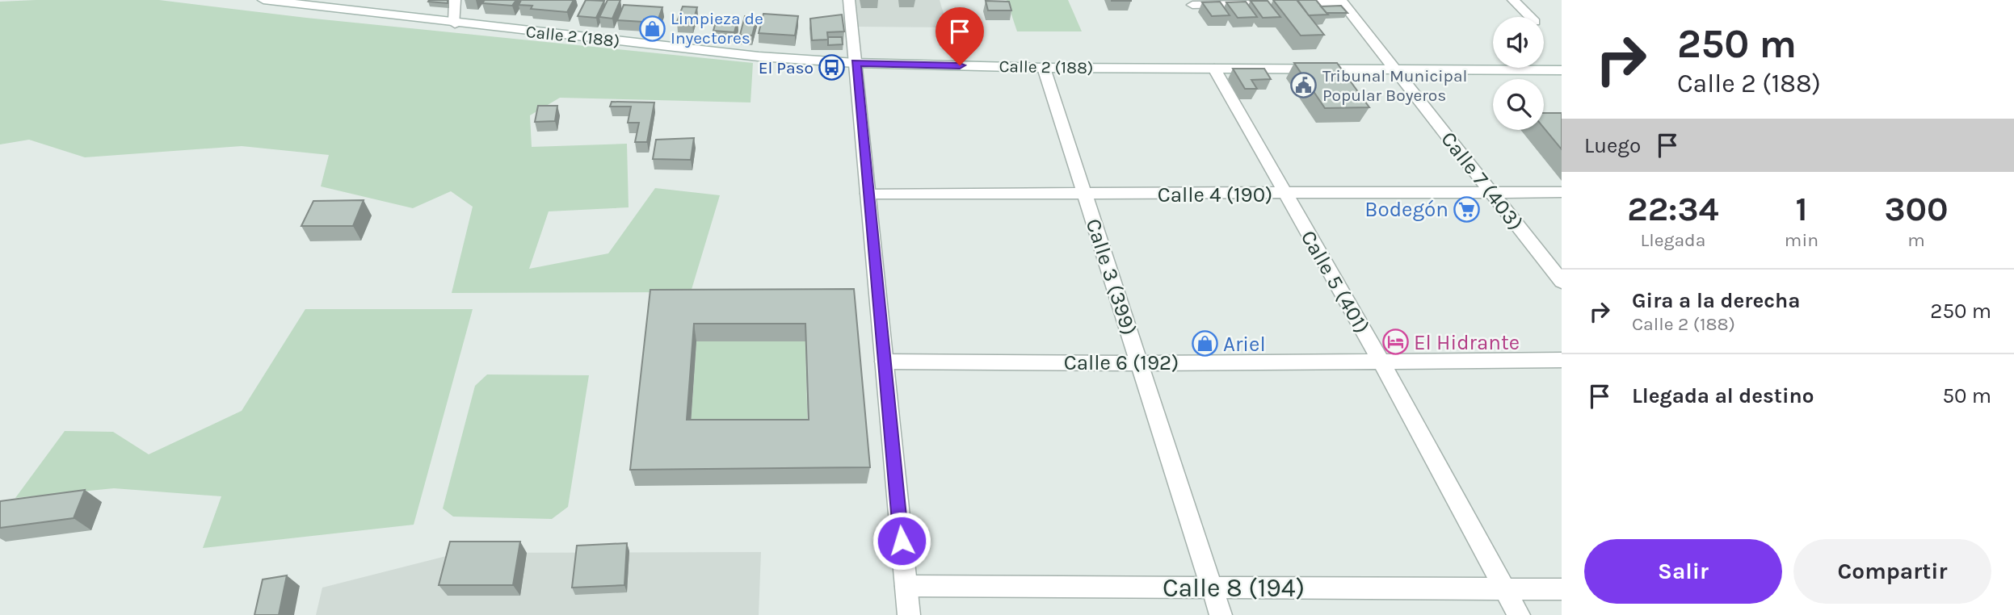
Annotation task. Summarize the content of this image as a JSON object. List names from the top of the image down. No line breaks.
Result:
{"streets":{"street":["Calle 2 (188)","Calle 7 (403)","Calle 4 (190)","Calle 3 (399)","Calle 5 (401)","Calle 6 (192)","Calle 8 (194)"]},"crossings":[["Calle 2 (188)","Calle 7 (403)"],["Calle 2 (188)","Calle 3 (399)"],["Calle 2 (188)","Calle 5 (401)"],["Calle 7 (403)","Calle 4 (190)"],["Calle 4 (190)","Calle 3 (399)"],["Calle 4 (190)","Calle 5 (401)"],["Calle 3 (399)","Calle 6 (192)"],["Calle 3 (399)","Calle 8 (194)"],["Calle 5 (401)","Calle 6 (192)"],["Calle 5 (401)","Calle 8 (194)"]],"places":{"shop":["Limpieza de Inyectores","Ariel"],"bus stop":["El Paso"],"public building":["Tribunal Municipal Popular Boyeros"],"supermarket":["Bodegón"],"hotel":["El Hidrante"]},"page":{"turn":["250 m","Calle 2 (188)"],"then":"Luego","eta":["22:34","Llegada","1","min","300","m"],"list":[{"name":"Gira a la derecha","note":"Calle 2 (188)","value":"250 m"},{"name":"Llegada al destino","value":"50 m"}],"buttons":["Salir","Compartir"]}}
